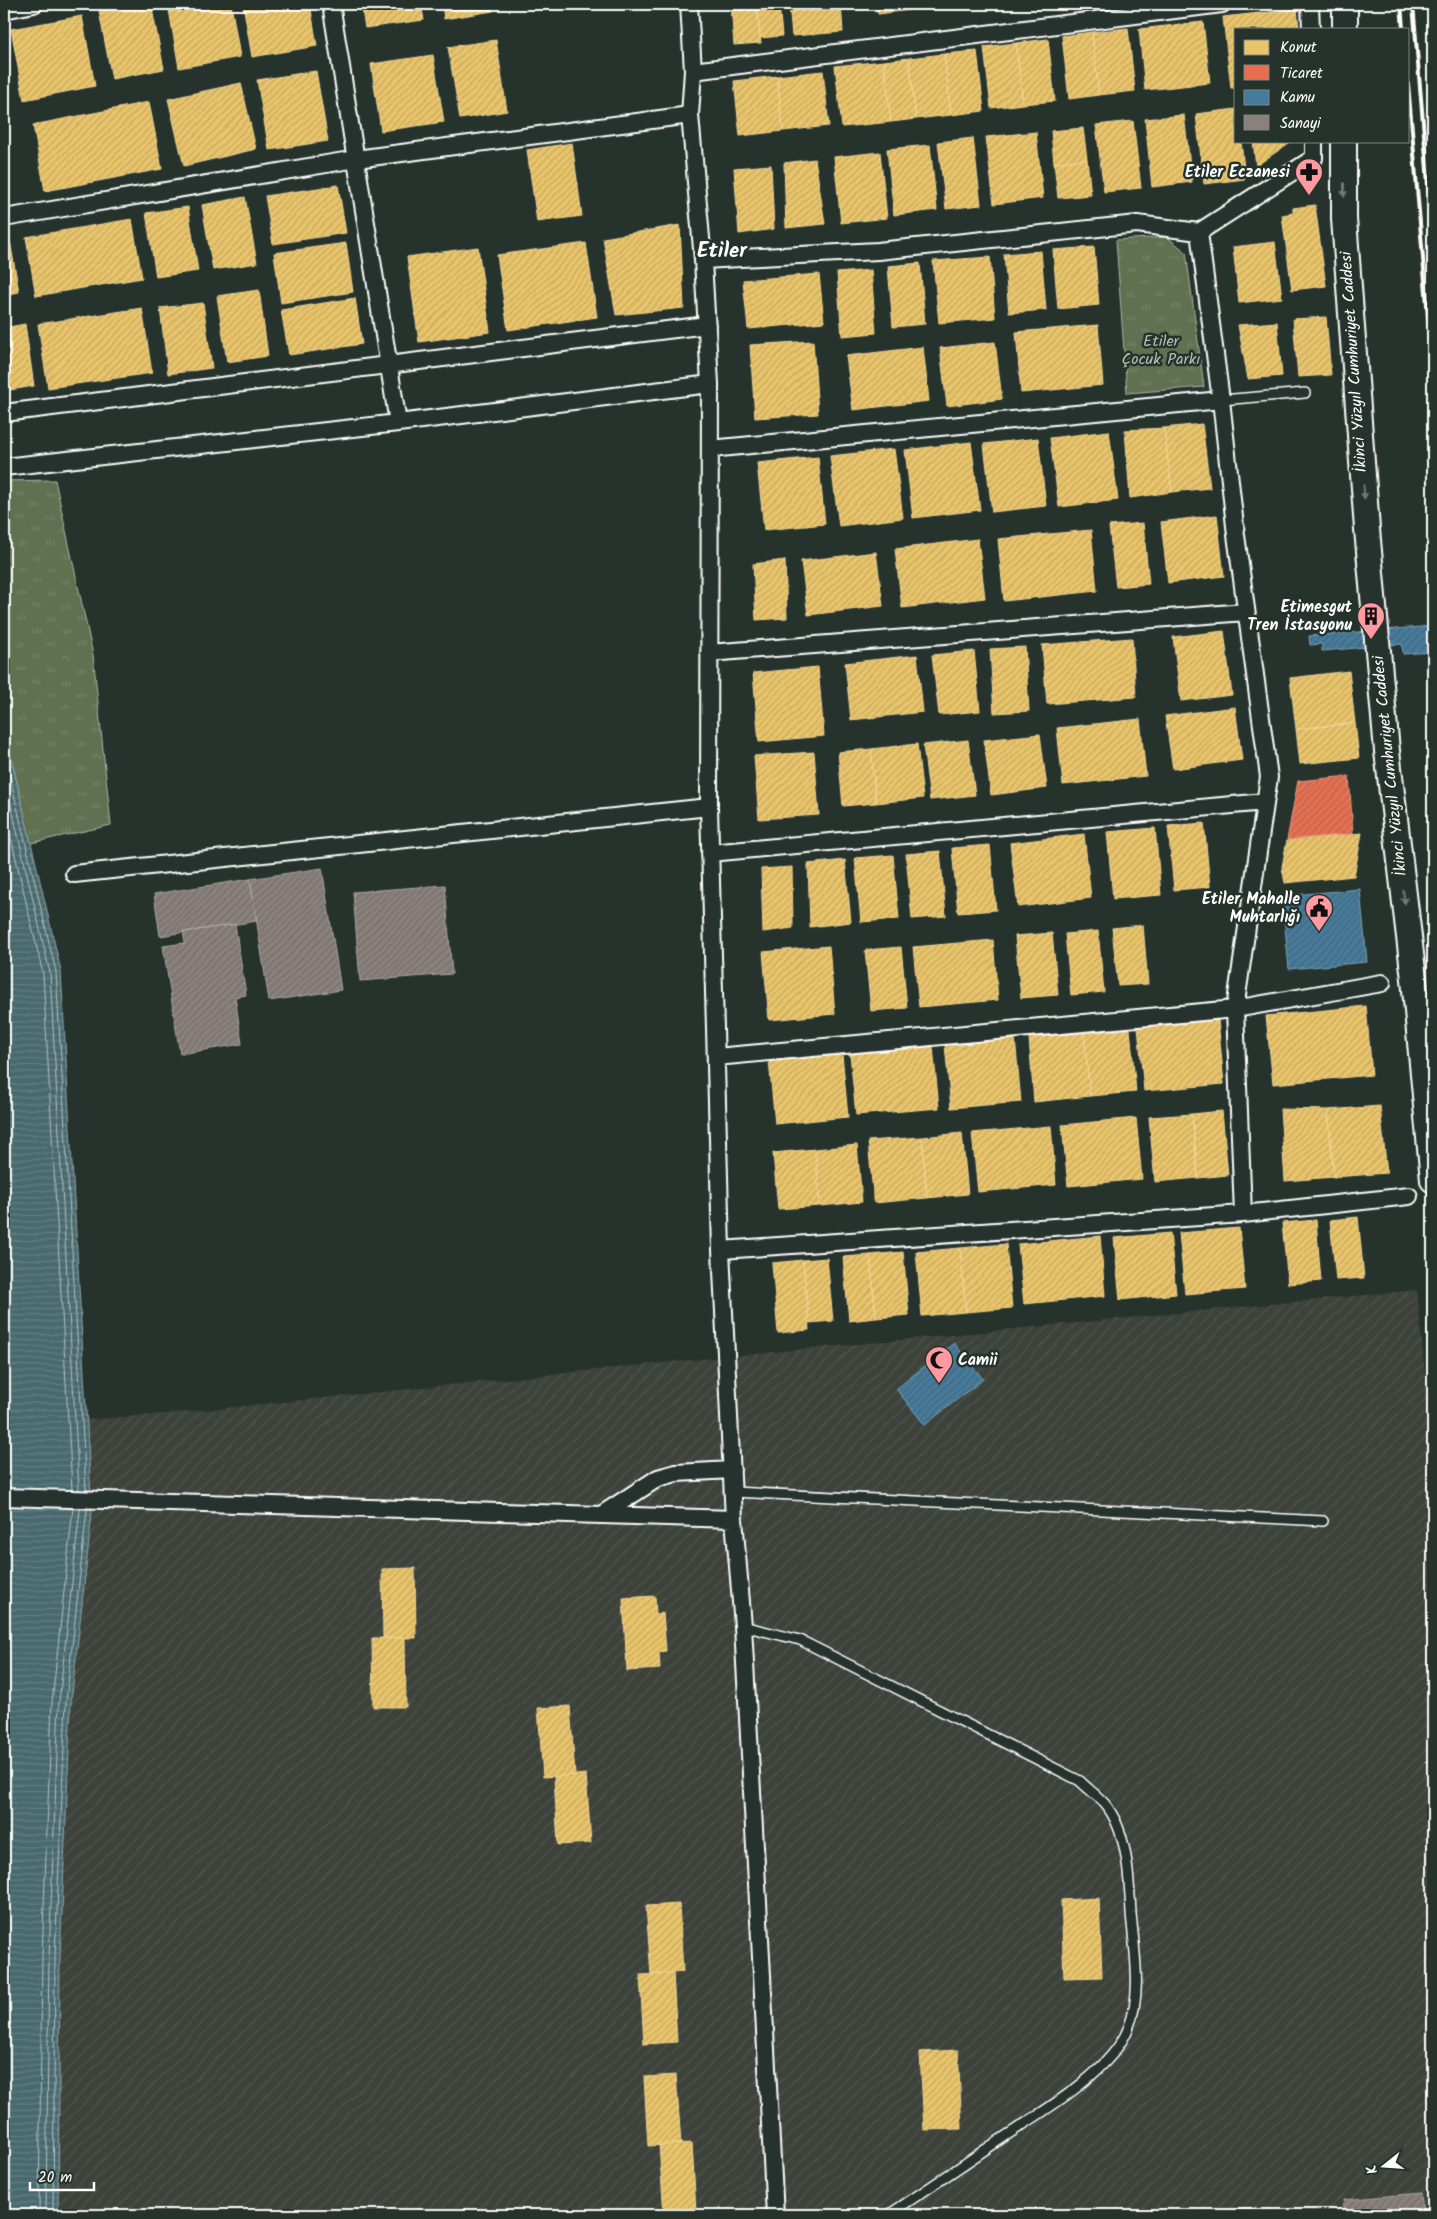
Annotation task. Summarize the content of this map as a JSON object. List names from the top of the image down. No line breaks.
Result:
{"streets":{"main road":["İkinci Yüzyıl Cumhuriyet Caddesi"]},"one_way":["İkinci Yüzyıl Cumhuriyet Caddesi"],"districts":["Etiler"],"parks":["Etiler Çocuk Parkı"],"places":{"pharmacy":["Etiler Eczanesi"],"building":["Etimesgut Tren İstasyonu"],"public building":["Etiler Mahalle Muhtarlığı"],"mosque":["Camii"]},"legend":["Konut","Ticaret","Kamu","Sanayi"],"scale_bar":"20 m","north":"left"}
